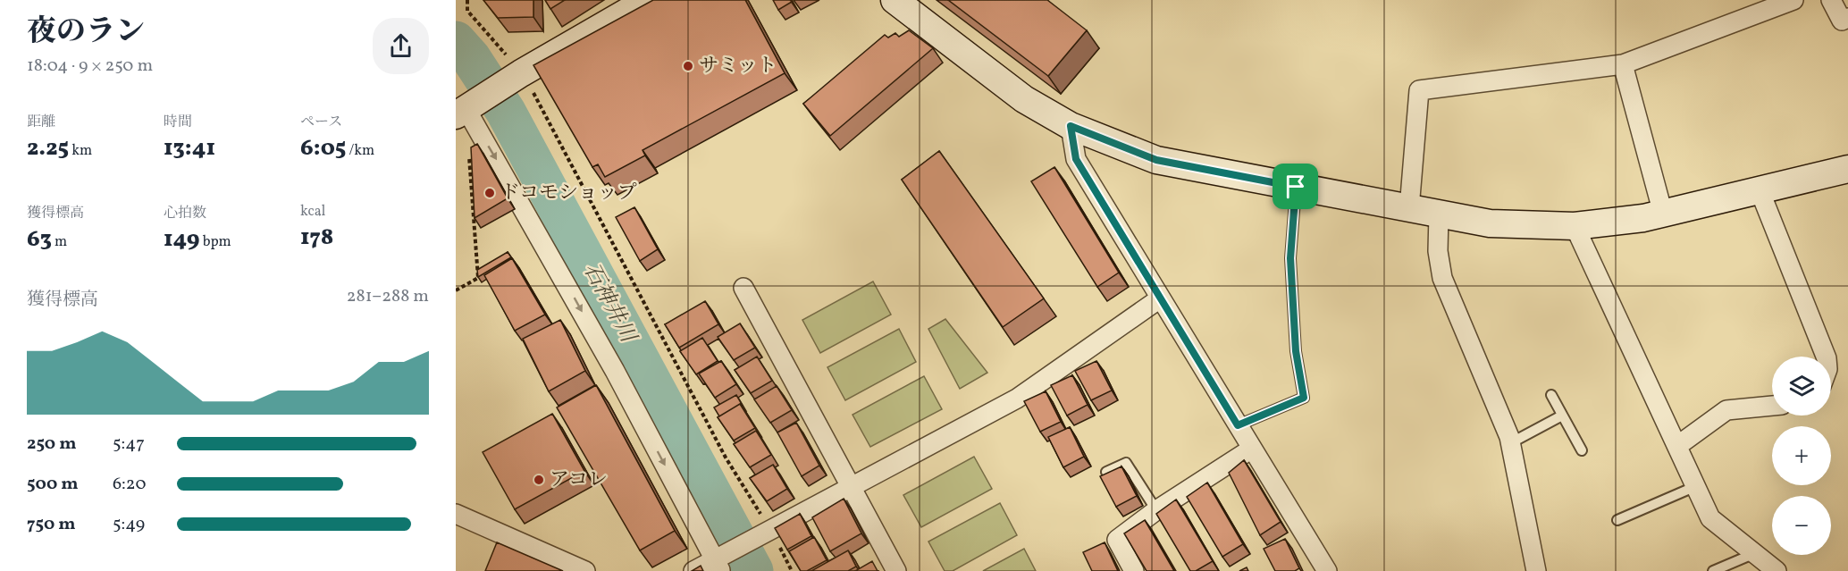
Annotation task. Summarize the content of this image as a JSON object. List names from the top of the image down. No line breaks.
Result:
{"water":["石神井川"],"places":["サミット","ドコモショップ","アコレ"],"page":{"heading":["夜のラン","18:04 · 9 × 250 m"],"stats":[["距離","2.25 km"],["時間","13:41"],["ペース","6:05 /km"],["獲得標高","63 m"],["心拍数","149 bpm"],["kcal","178"]],"chart":["獲得標高","281–288 m"],"map_buttons":["+","−"],"list":[{"name":"250 m","note":"5:47"},{"name":"500 m","note":"6:20"},{"name":"750 m","note":"5:49"}]}}
